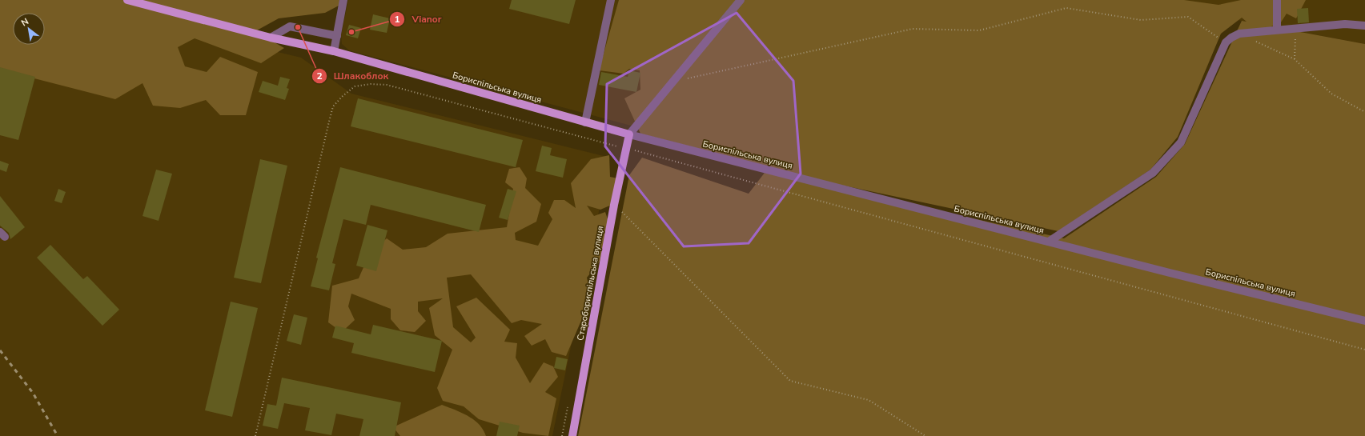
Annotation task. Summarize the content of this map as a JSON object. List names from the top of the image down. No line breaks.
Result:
{"streets":{"main road":["Бориспільська вулиця","Старобориспільська вулиця"]},"crossings":[["Бориспільська вулиця","Старобориспільська вулиця"]],"places":["Шлакоблок","Vianor"],"north":"top left"}
